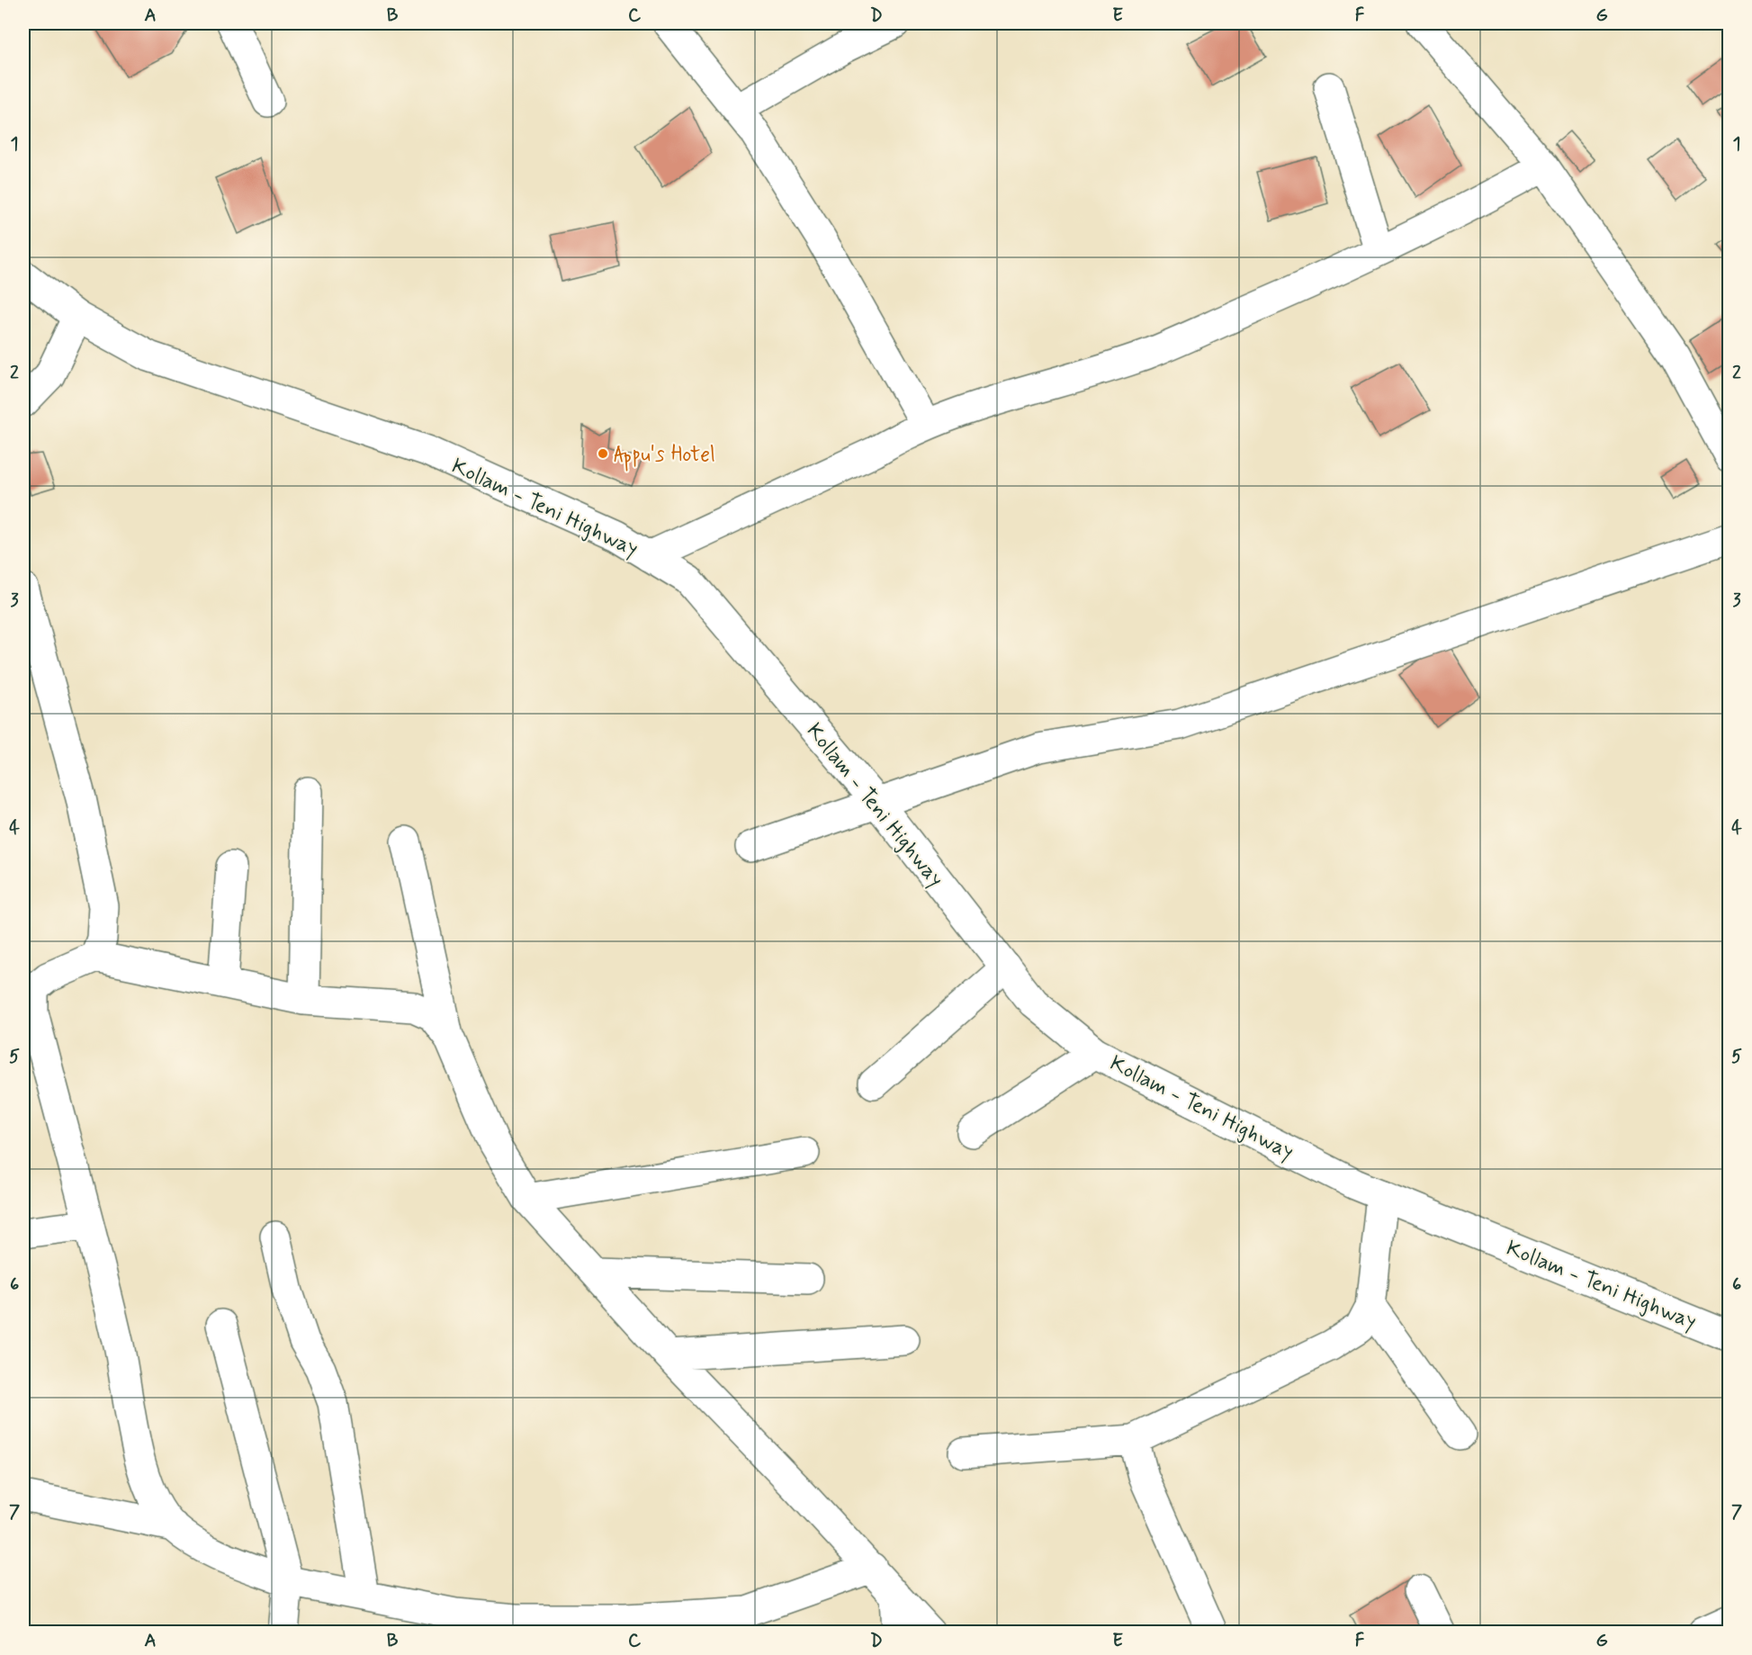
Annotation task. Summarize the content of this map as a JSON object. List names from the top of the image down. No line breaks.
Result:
{"streets":{"street":["Kollam - Teni Highway"]},"places":["Appu's Hotel"],"grid":{"columns":["A","B","C","D","E","F","G"],"rows":["1","2","3","4","5","6","7"]}}
